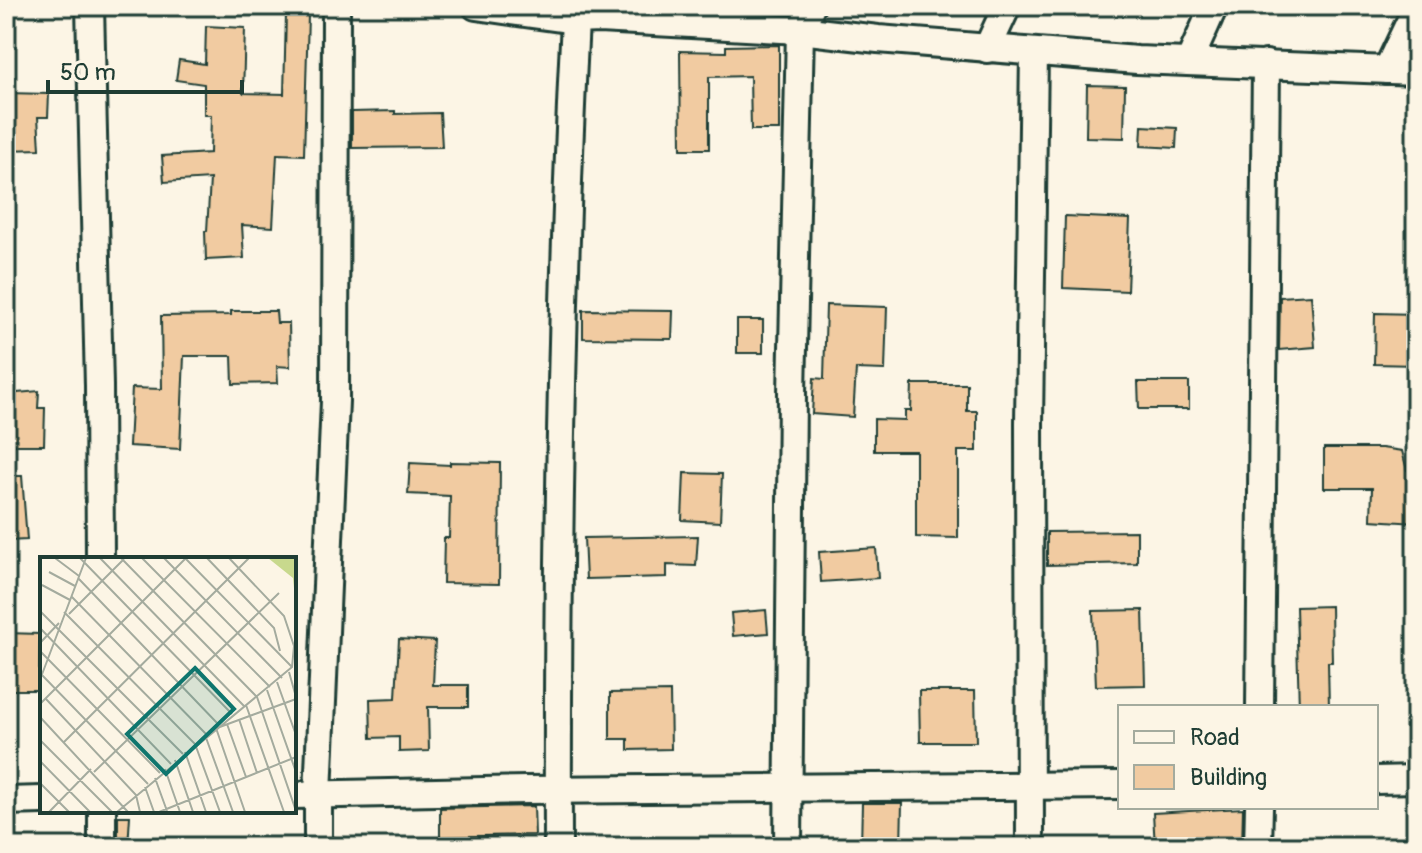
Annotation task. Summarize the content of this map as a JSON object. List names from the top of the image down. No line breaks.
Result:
{"legend":["Road","Building"],"scale_bar":"50 m"}
